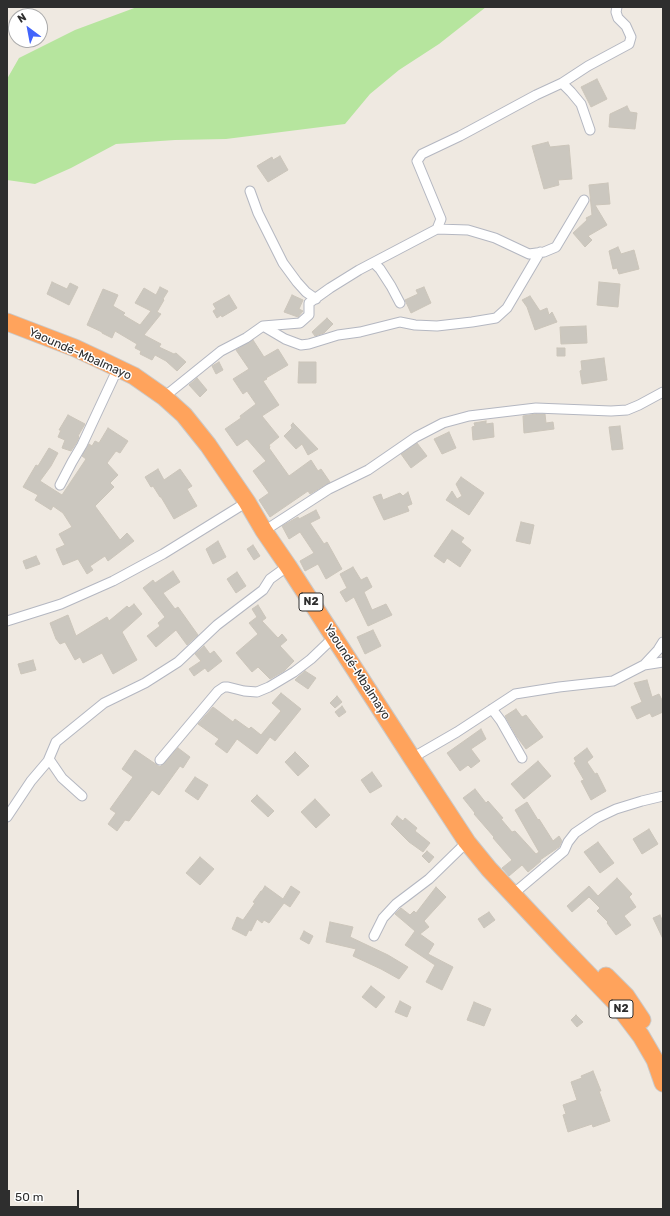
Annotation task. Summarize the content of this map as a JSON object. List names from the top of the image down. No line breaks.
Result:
{"streets":{"highway":["Yaoundé-Mbalmayo","N2"]},"scale_bar":"50 m","north":"top left"}
